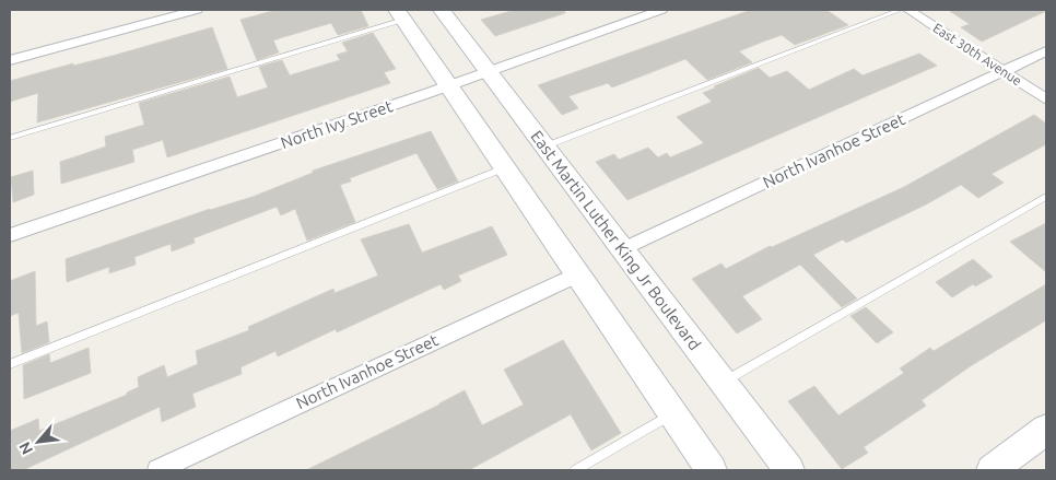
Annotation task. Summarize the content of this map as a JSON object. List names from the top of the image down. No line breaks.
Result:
{"streets":{"main road":["East Martin Luther King Jr Boulevard"],"street":["East 30th Avenue","North Ivy Street","North Ivanhoe Street"]},"crossings":[["East 30th Avenue","North Ivanhoe Street"],["North Ivy Street","East Martin Luther King Jr Boulevard"],["North Ivanhoe Street","East Martin Luther King Jr Boulevard"]],"north":"bottom left"}
